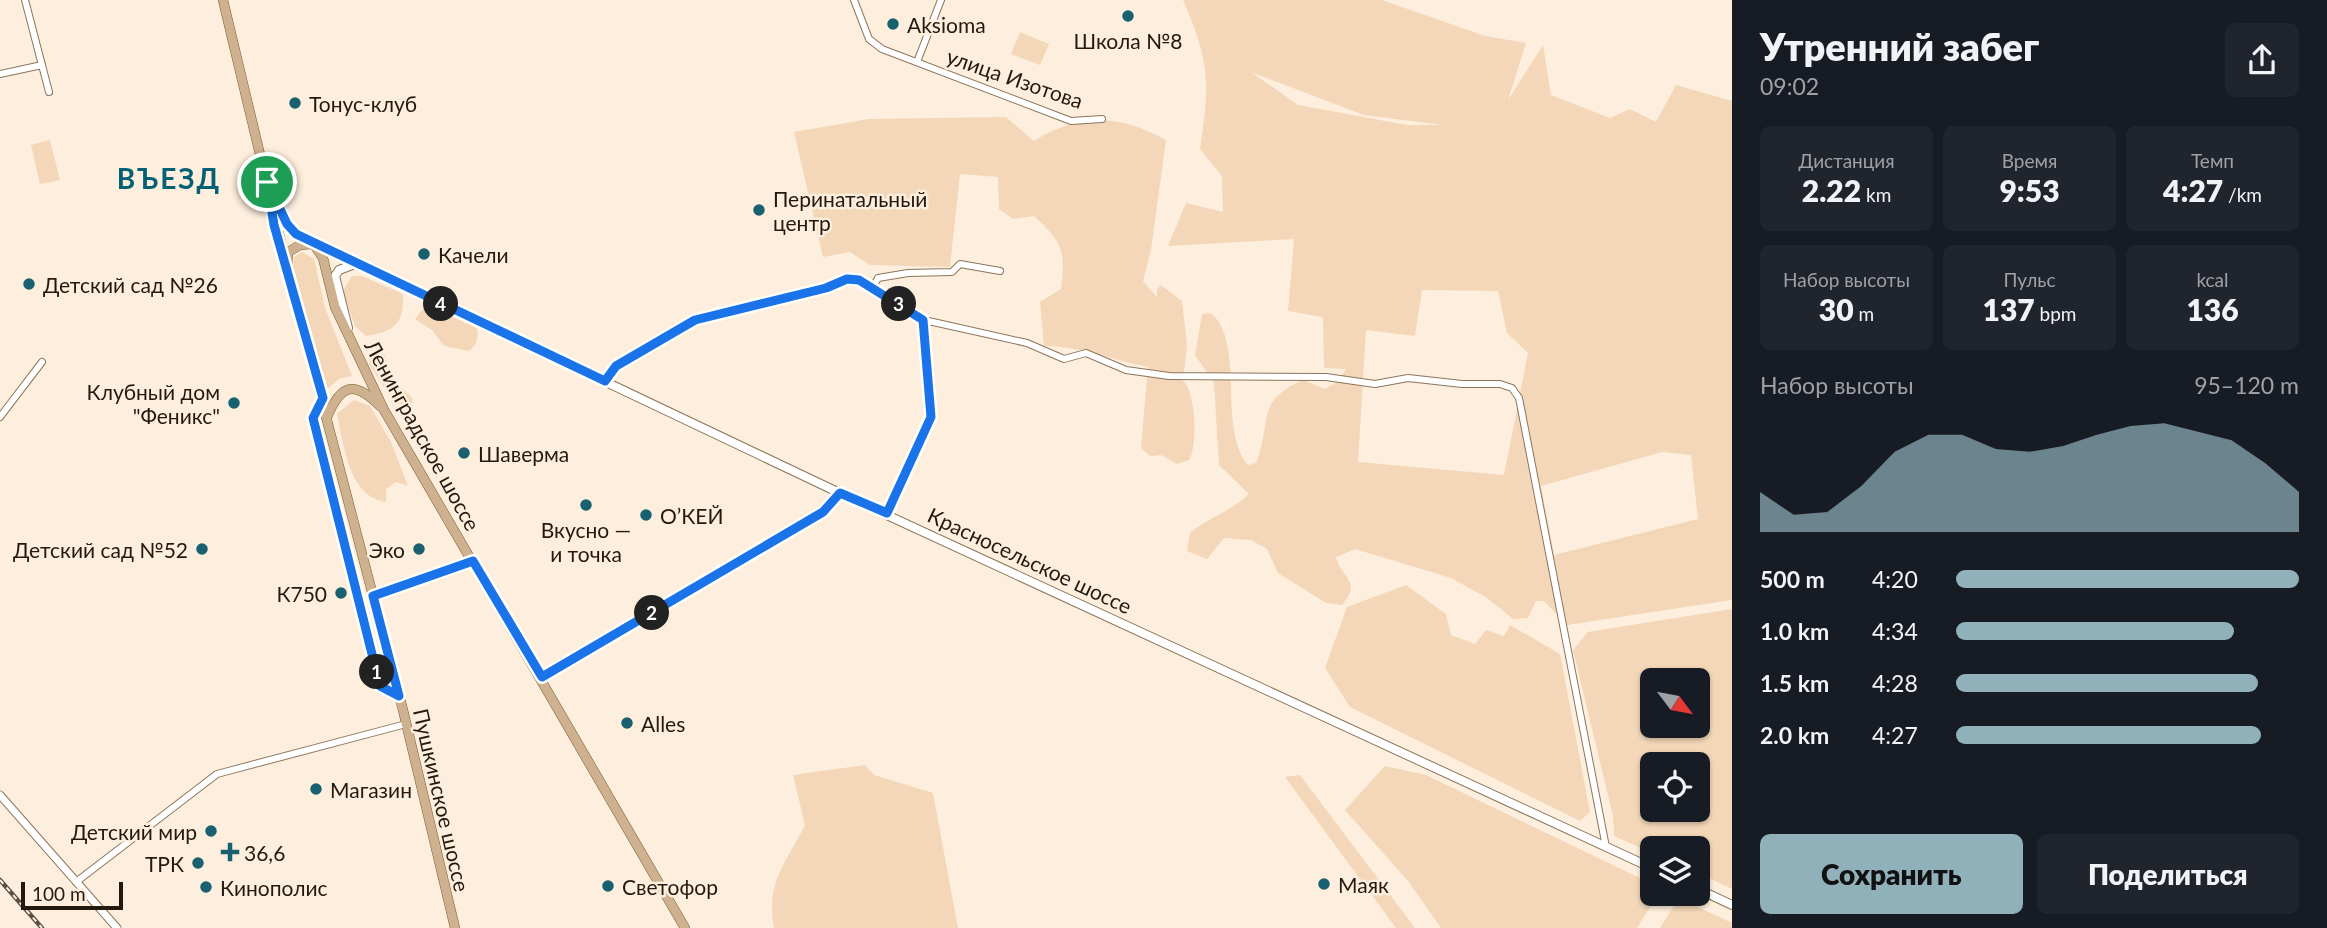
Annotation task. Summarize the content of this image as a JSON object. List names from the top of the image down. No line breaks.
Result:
{"streets":{"main road":["Ленинградское шоссе","Красносельское шоссе","Пушкинское шоссе"],"street":["улица Изотова"]},"crossings":[["Ленинградское шоссе","Красносельское шоссе"]],"districts":["ВЪЕЗД"],"places":{"other":["Школа №8","Aksioma","Тонус-клуб","Перинатальный центр","Качели","Детский сад №26","Клубный дом \"Феникс\"","Шаверма","Вкусно — и точка","О’КЕЙ","Детский сад №52","Эко","К750","Alles","Магазин","Детский мир","ТРК","Маяк","Светофор","Кинополис"],"health":["36,6"]},"scale_bar":"100 m","north":"bottom right","page":{"heading":["Утренний забег","09:02"],"stats":[["Дистанция","2.22 km"],["Время","9:53"],["Темп","4:27 /km"],["Набор высоты","30 m"],["Пульс","137 bpm"],["kcal","136"]],"pins":["3","4","2","1"],"chart":["Набор высоты","95–120 m"],"list":[{"name":"500 m","note":"4:20"},{"name":"1.0 km","note":"4:34"},{"name":"1.5 km","note":"4:28"},{"name":"2.0 km","note":"4:27"}],"buttons":["Сохранить","Поделиться"],"scale":"100 m"}}
